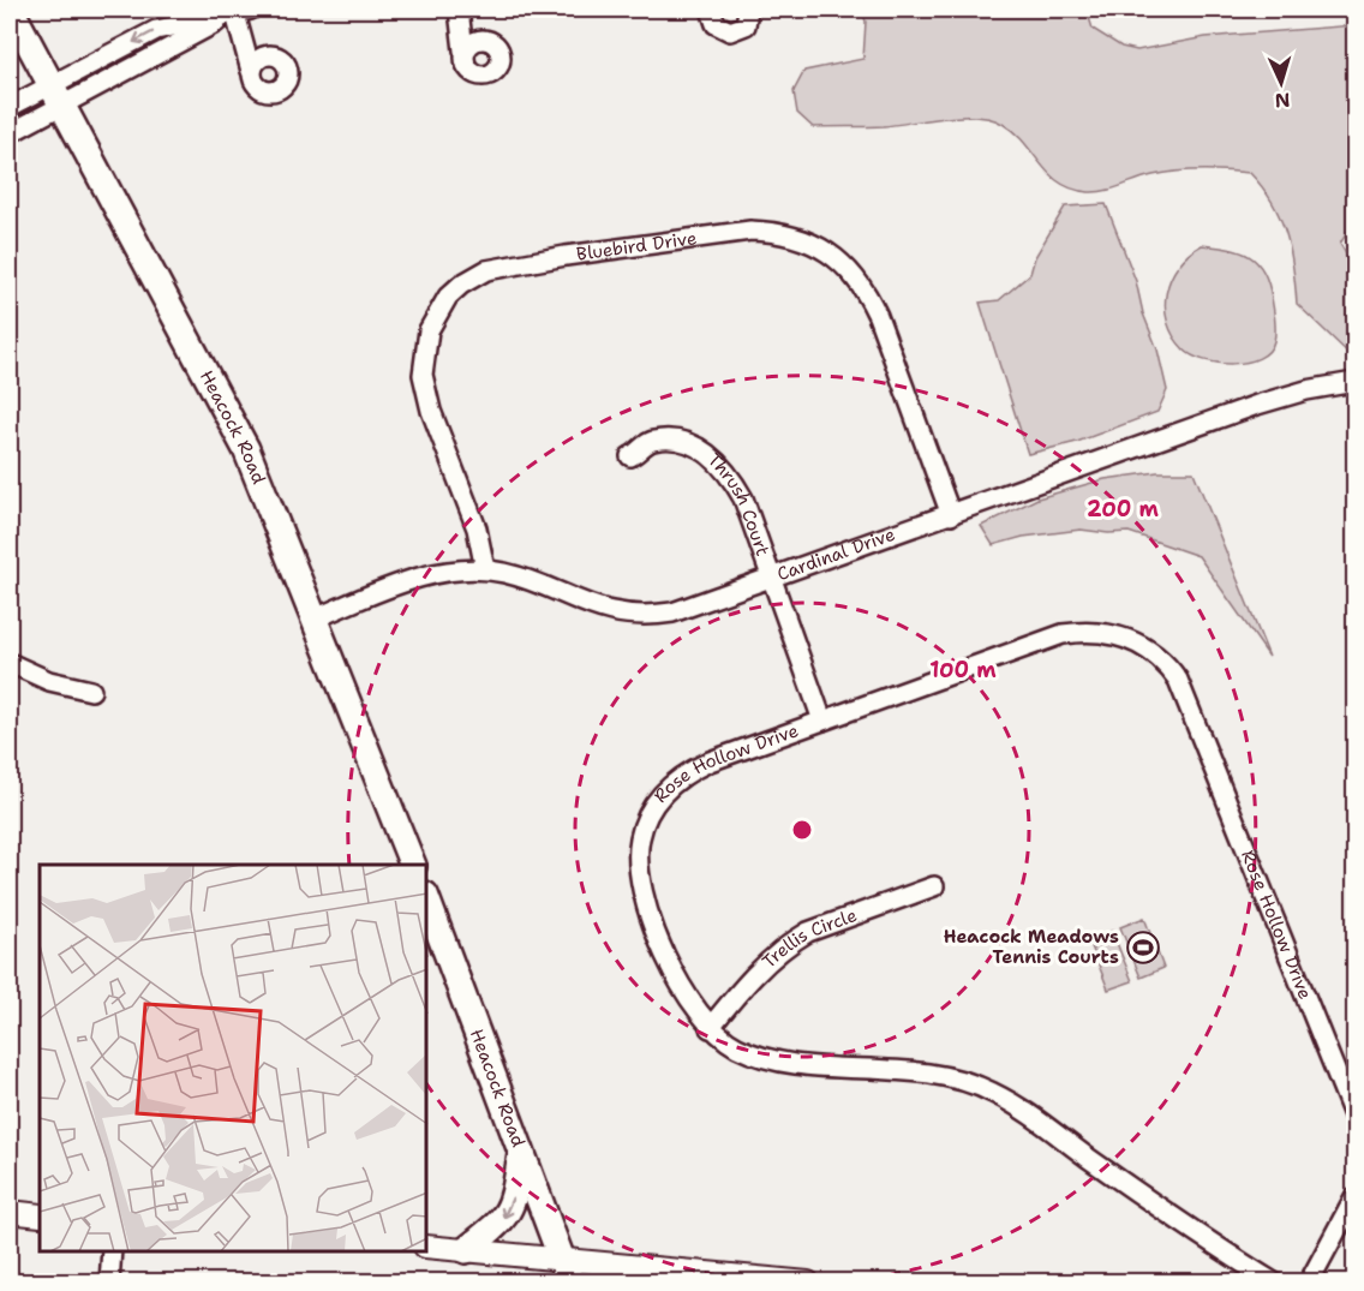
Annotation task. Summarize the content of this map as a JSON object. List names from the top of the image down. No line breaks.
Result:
{"streets":{"main road":["Heacock Road"],"street":["Bluebird Drive","Thrush Court","Cardinal Drive","Rose Hollow Drive","Trellis Circle"]},"crossings":[["Bluebird Drive","Cardinal Drive"],["Heacock Road","Cardinal Drive"],["Thrush Court","Cardinal Drive"],["Thrush Court","Rose Hollow Drive"],["Rose Hollow Drive","Trellis Circle"]],"places":{"sports":["Heacock Meadows Tennis Courts"]},"north":"bottom","rings":["200 m","100 m"]}
